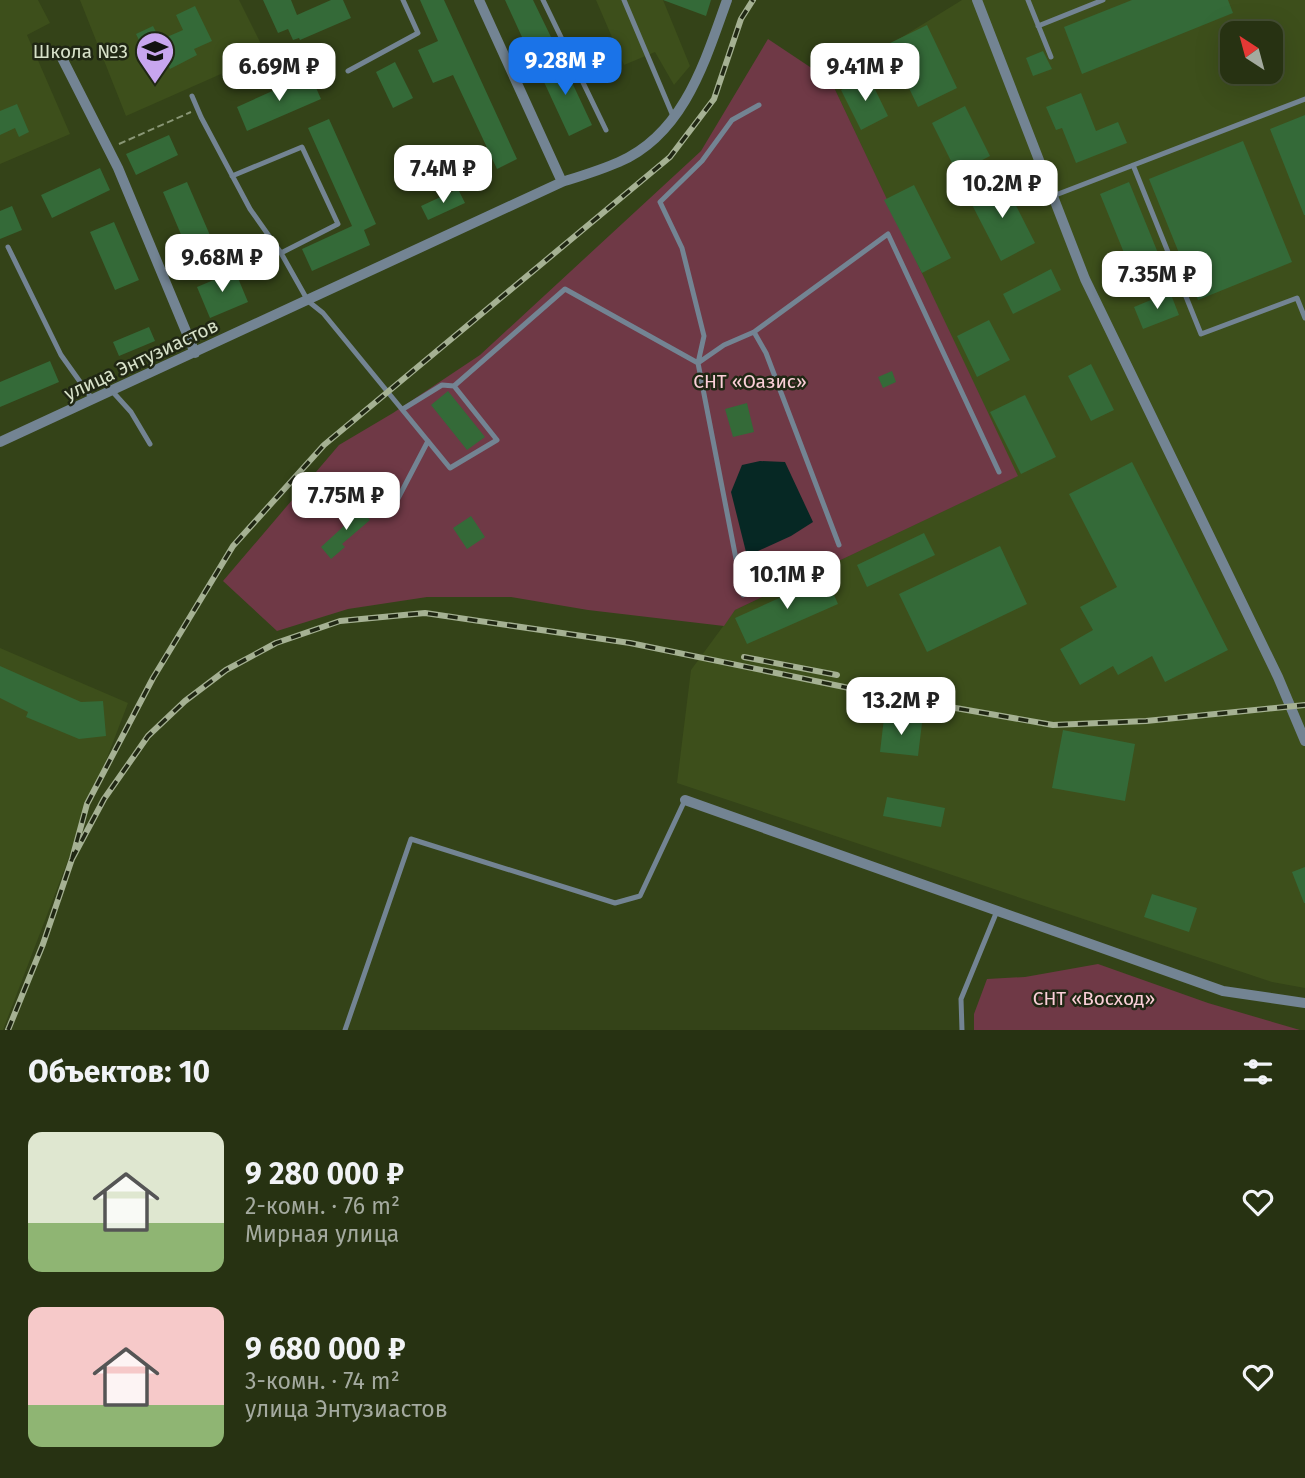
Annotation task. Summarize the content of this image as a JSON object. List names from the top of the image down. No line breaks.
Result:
{"streets":{"street":["улица Энтузиастов"]},"parks":["СНТ «Оазис»","СНТ «Восход»"],"places":{"school or university":["Школа №3"]},"north":"top left","page":{"price":["9.28M ₽","6.69M ₽","9.41M ₽","7.4M ₽","10.2M ₽","9.68M ₽","7.35M ₽","7.75M ₽","10.1M ₽","13.2M ₽"],"heading":"Объектов: 10","list":[{"name":"9 280 000 ₽","note":"2-комн. · 76 m² · Мирная улица"},{"name":"9 680 000 ₽","note":"3-комн. · 74 m² · улица Энтузиастов"}]}}
